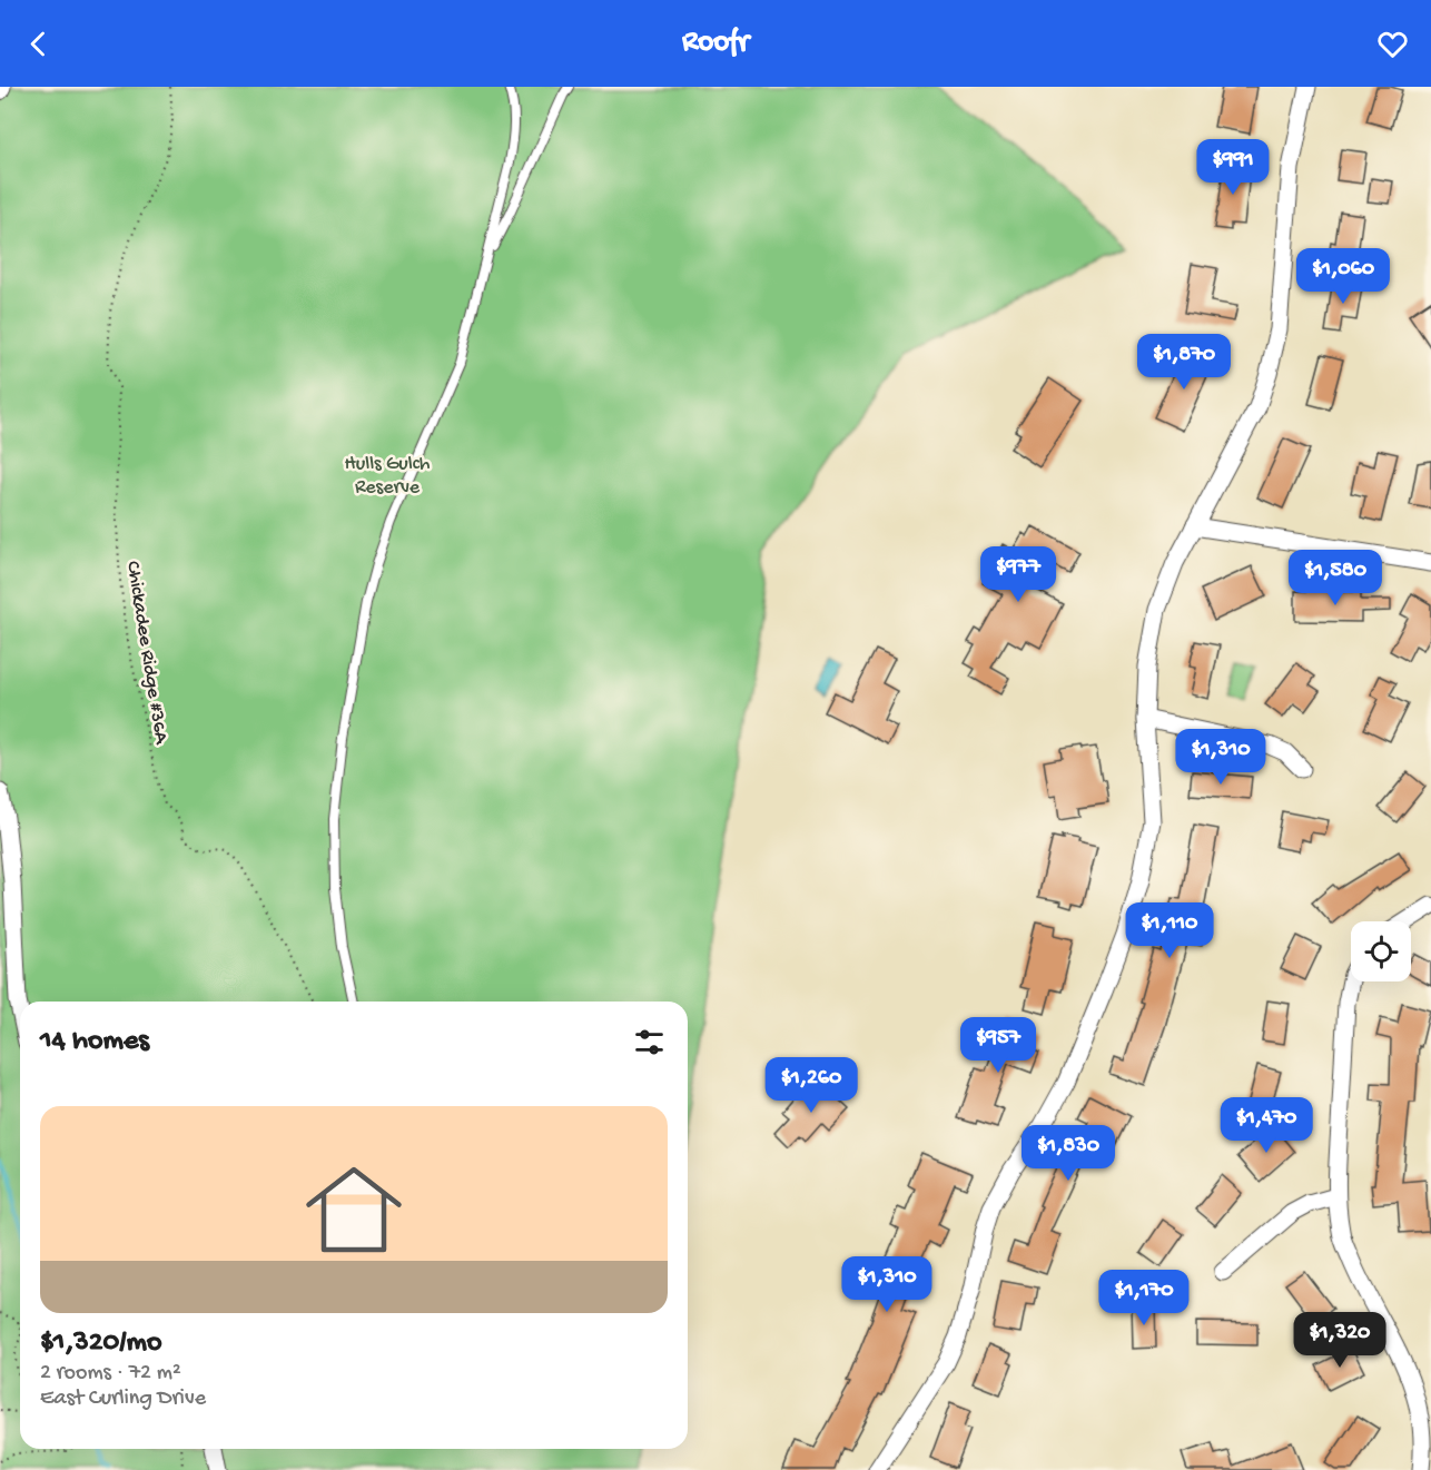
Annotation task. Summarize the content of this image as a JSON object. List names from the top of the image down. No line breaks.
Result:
{"streets":{"path":["Chickadee Ridge #36A"]},"parks":["Hulls Gulch Reserve"],"page":{"header":"Roofr","price":["$991","$1,060","$1,870","$977","$1,580","$1,310","$1,110","$957","$1,260","$1,470","$1,830","$1,310","$1,170","$1,320"],"heading":"14 homes","list":[{"name":"$1,320/mo","note":"2 rooms · 72 m² · East Curling Drive"}]}}
